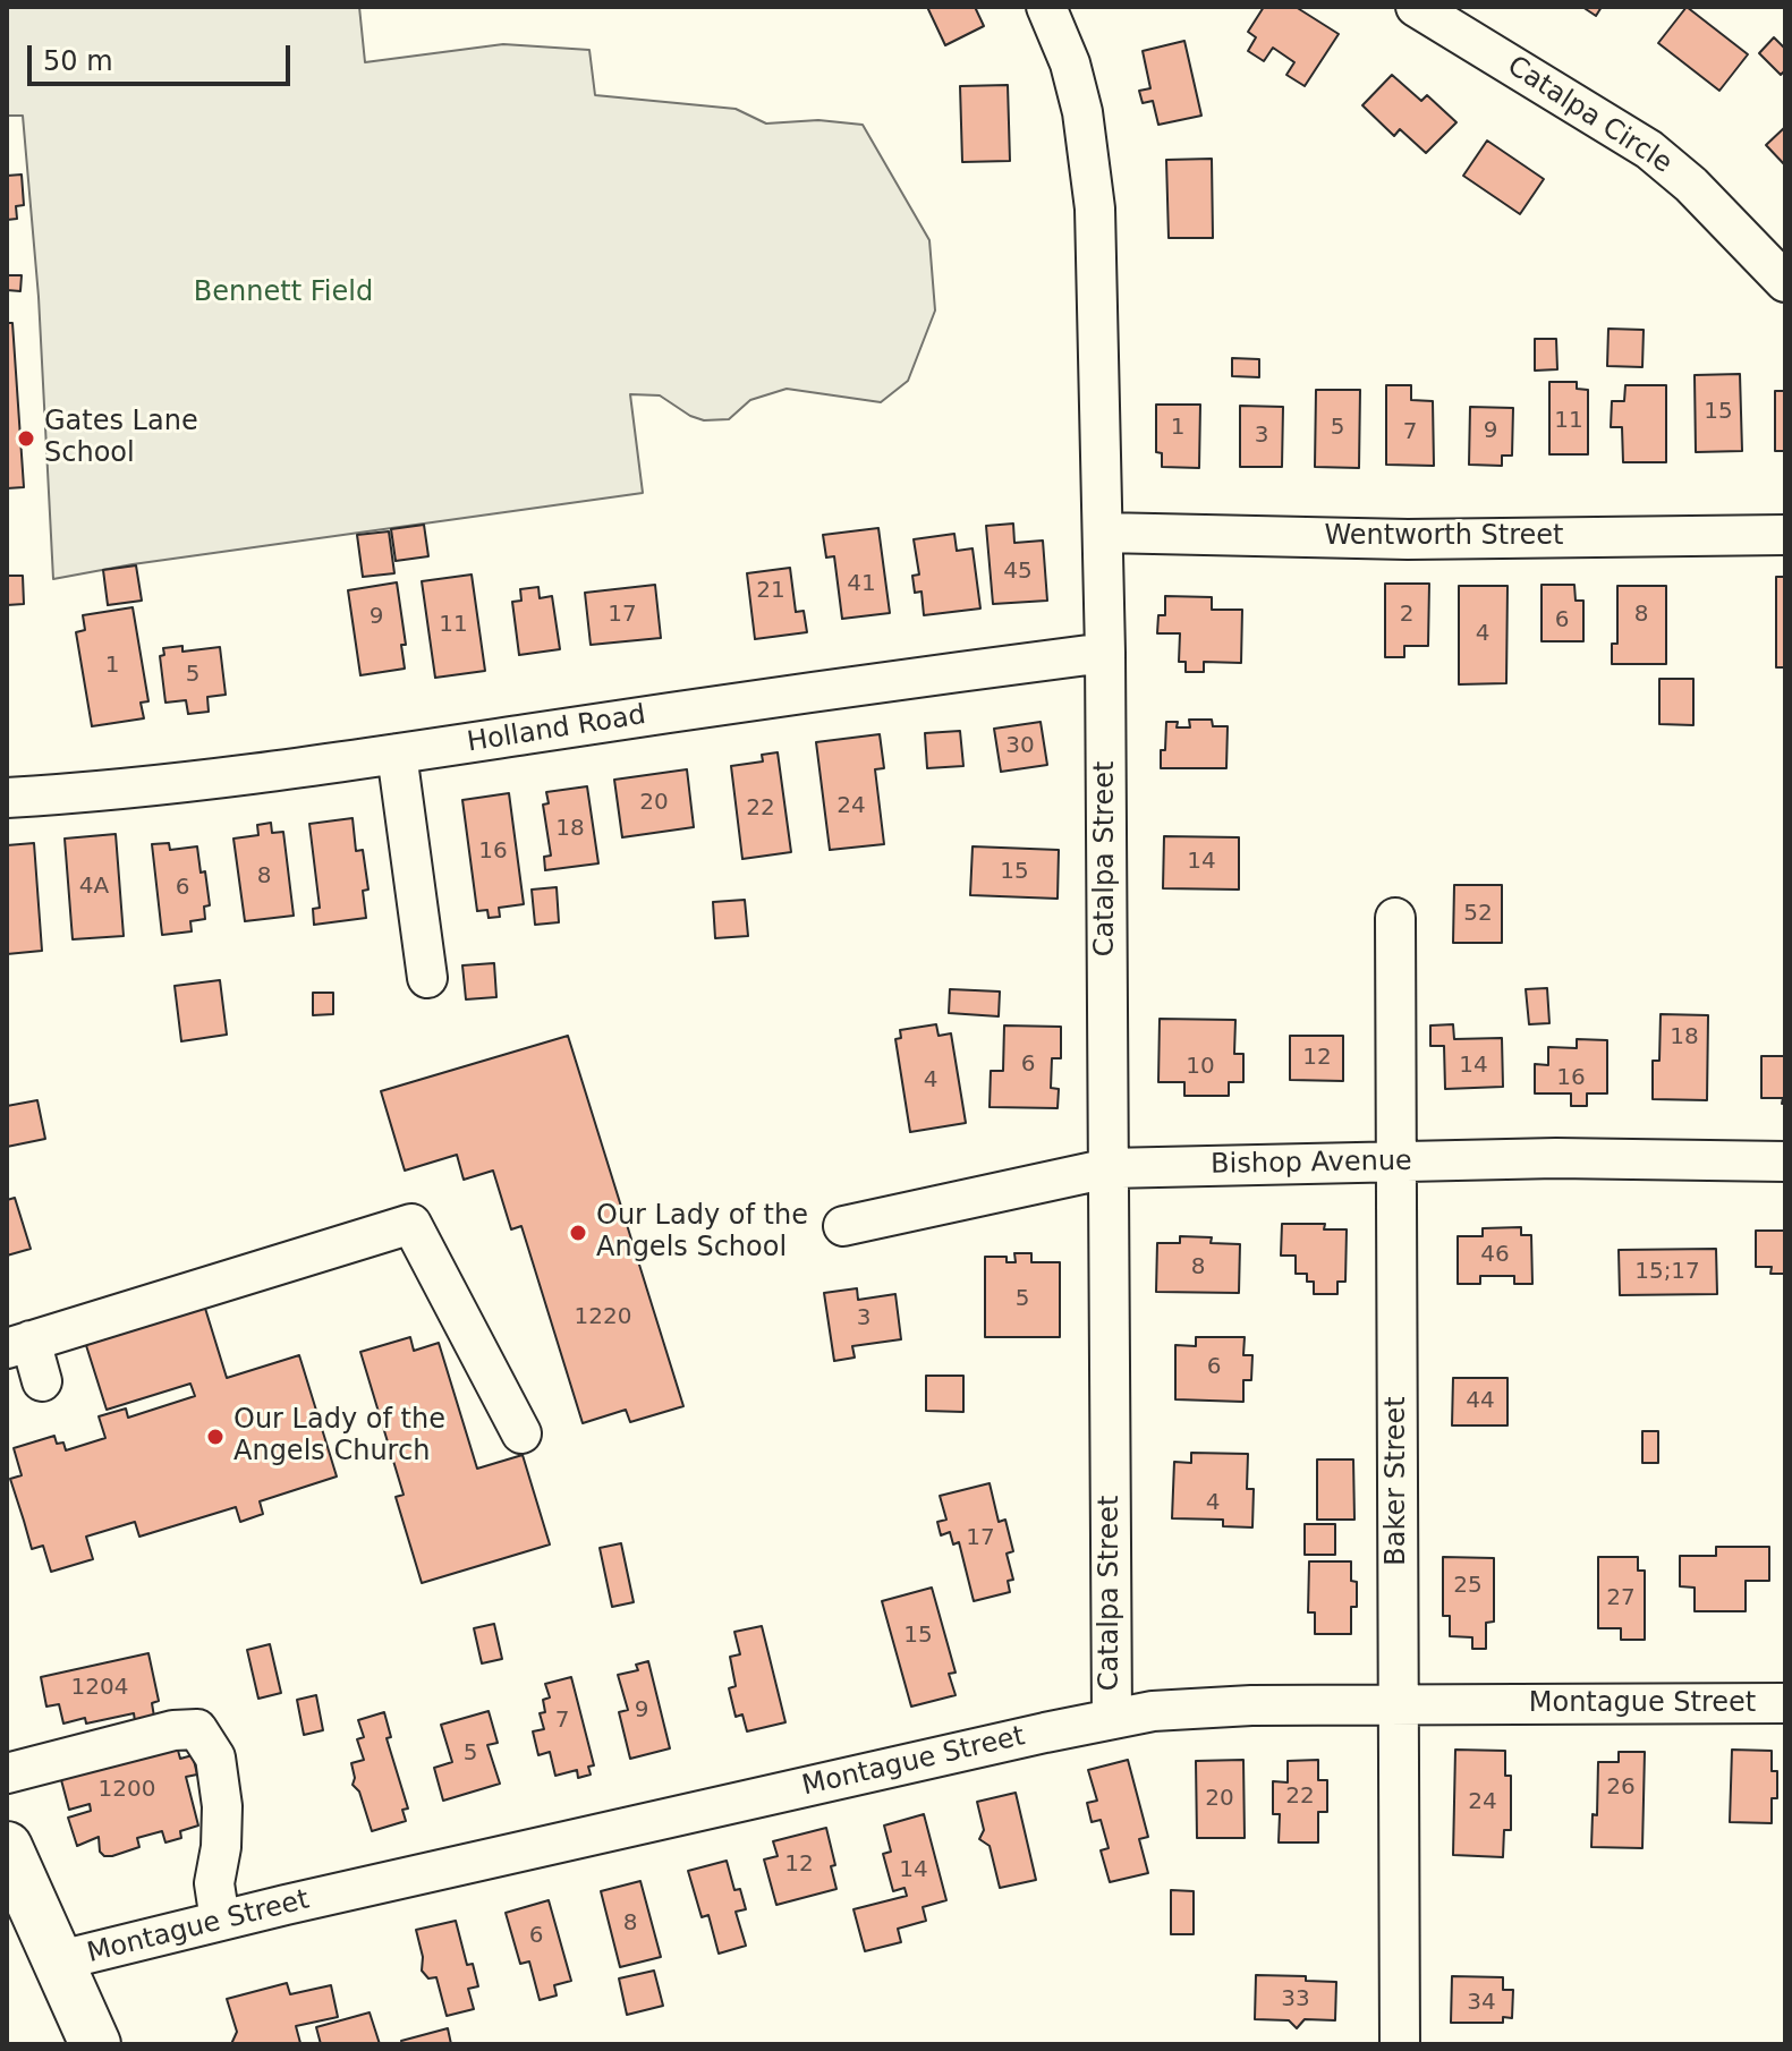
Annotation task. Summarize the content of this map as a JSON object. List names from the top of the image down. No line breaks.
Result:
{"streets":{"street":["Catalpa Circle","Wentworth Street","Holland Road","Catalpa Street","Bishop Avenue","Baker Street","Montague Street"]},"crossings":[["Wentworth Street","Catalpa Street"],["Holland Road","Catalpa Street"],["Catalpa Street","Bishop Avenue"],["Catalpa Street","Montague Street"],["Bishop Avenue","Baker Street"],["Baker Street","Montague Street"]],"parks":["Bennett Field"],"places":["Gates Lane School","Our Lady of the Angels School","Our Lady of the Angels Church"],"house_numbers":["15","11","1","5","9","7","3","45","41","21","17","2","8","9","6","11","4","1","5","30","20","24","22","18","16","14","15","8","4A","6","52","18","12","6","14","10","16","4","46","8","15;17","5","1220","3","6","44","4","17","25","27","15","1204","9","7","5","26","1200","22","20","24","12","14","8","6","33","34"],"scale_bar":"50 m"}
